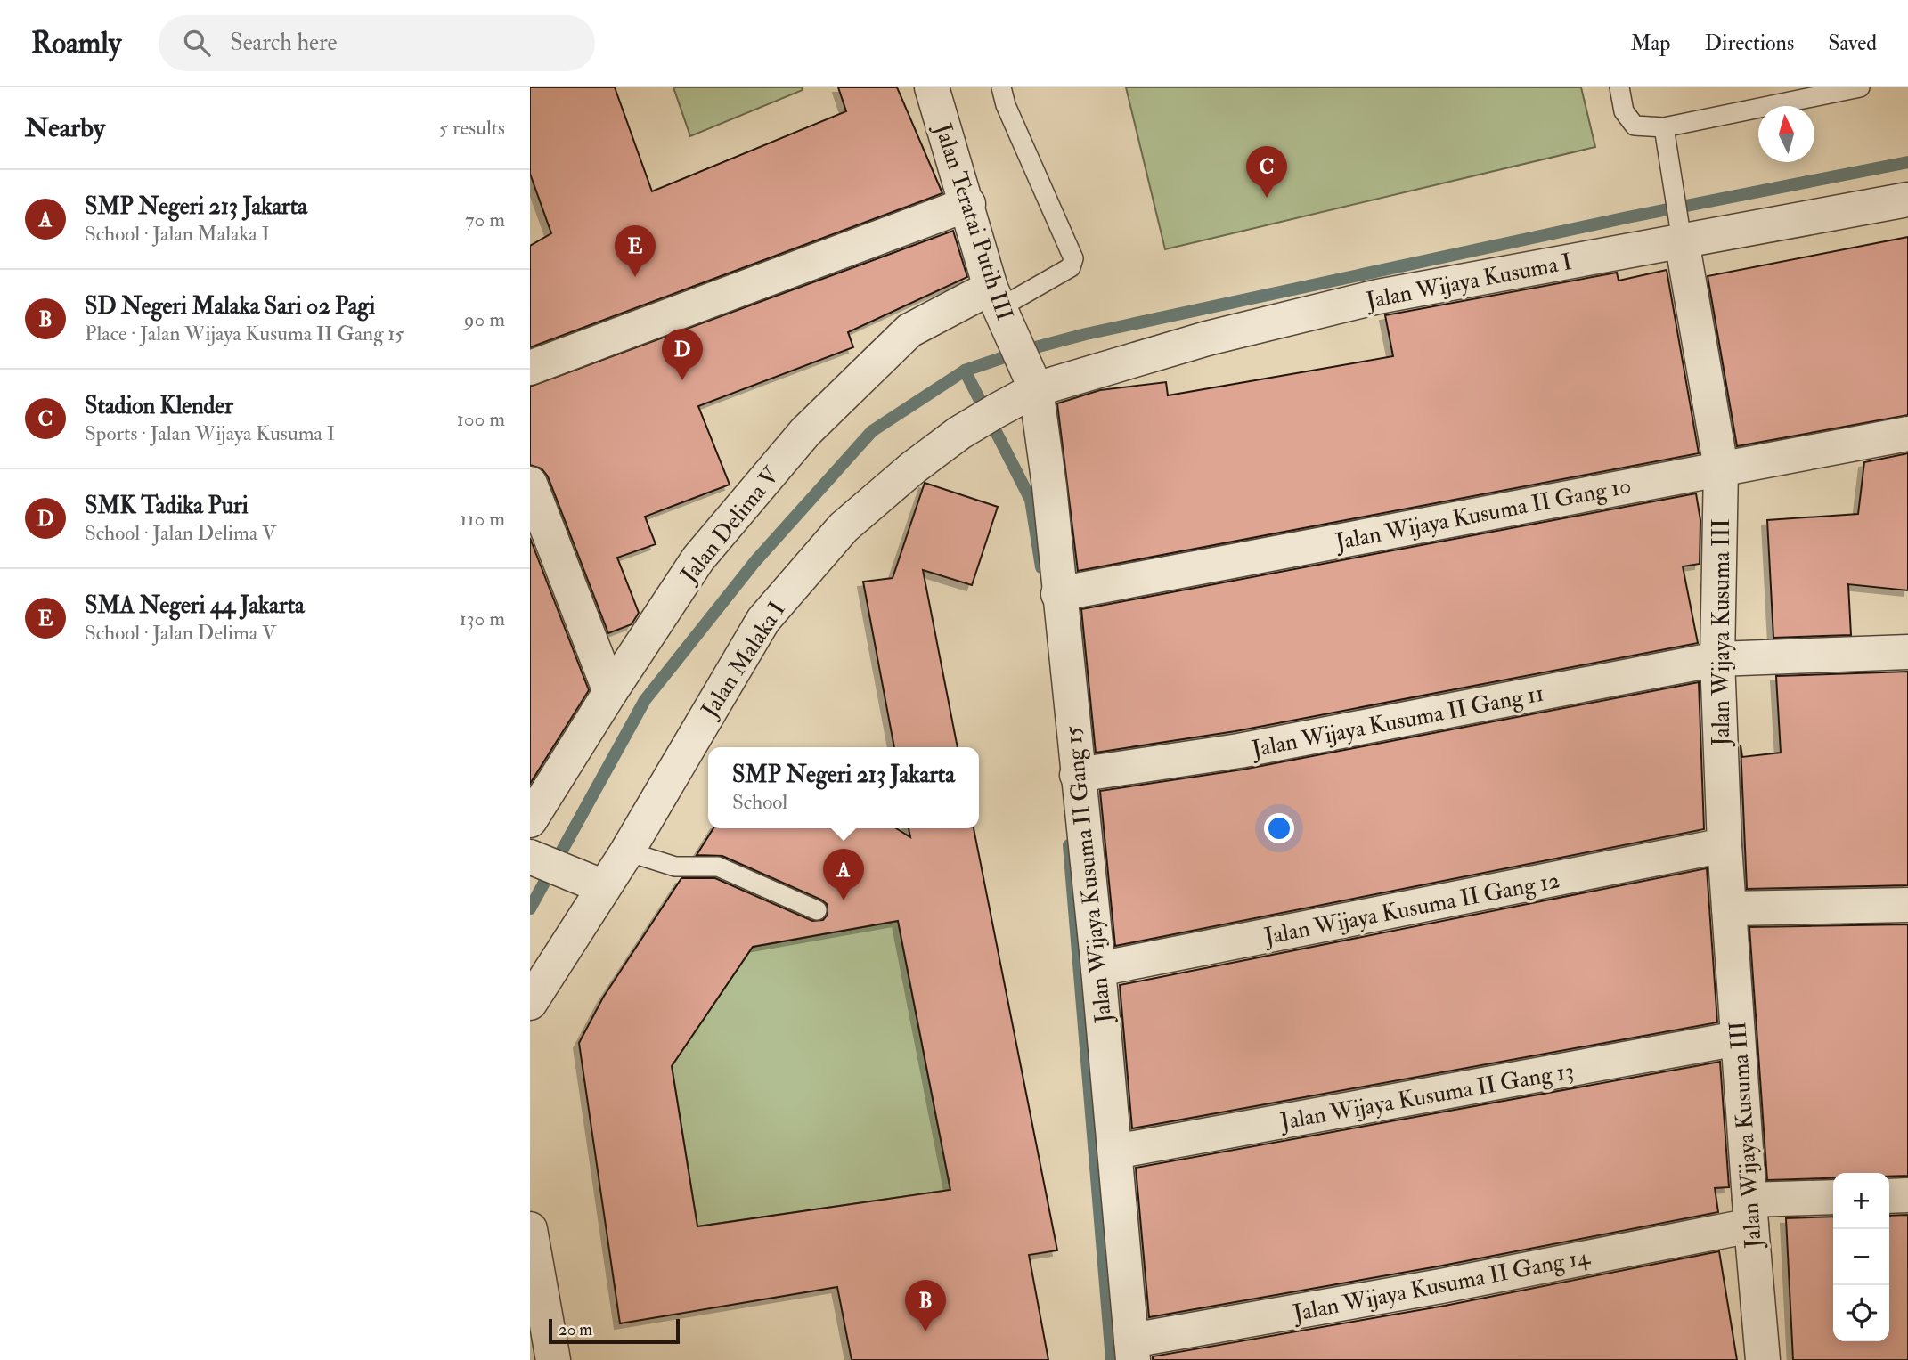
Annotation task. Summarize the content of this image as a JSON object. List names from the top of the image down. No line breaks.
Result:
{"streets":{"street":["Jalan Teratai Putih III","Jalan Wijaya Kusuma I","Jalan Wijaya Kusuma II Gang 10","Jalan Delima V","Jalan Wijaya Kusuma III","Jalan Malaka I","Jalan Wijaya Kusuma II Gang 11","Jalan Wijaya Kusuma II Gang 15","Jalan Wijaya Kusuma II Gang 12","Jalan Wijaya Kusuma II Gang 13","Jalan Wijaya Kusuma II Gang 14"]},"crossings":[["Jalan Teratai Putih III","Jalan Wijaya Kusuma I"],["Jalan Teratai Putih III","Jalan Delima V"],["Jalan Teratai Putih III","Jalan Malaka I"],["Jalan Teratai Putih III","Jalan Wijaya Kusuma II Gang 15"],["Jalan Wijaya Kusuma I","Jalan Wijaya Kusuma III"],["Jalan Wijaya Kusuma I","Jalan Malaka I"],["Jalan Wijaya Kusuma I","Jalan Wijaya Kusuma II Gang 15"],["Jalan Wijaya Kusuma II Gang 10","Jalan Wijaya Kusuma III"],["Jalan Wijaya Kusuma II Gang 10","Jalan Wijaya Kusuma II Gang 15"],["Jalan Wijaya Kusuma III","Jalan Wijaya Kusuma II Gang 11"],["Jalan Wijaya Kusuma III","Jalan Wijaya Kusuma II Gang 12"],["Jalan Wijaya Kusuma III","Jalan Wijaya Kusuma II Gang 13"],["Jalan Wijaya Kusuma III","Jalan Wijaya Kusuma II Gang 14"],["Jalan Malaka I","Jalan Wijaya Kusuma II Gang 15"],["Jalan Wijaya Kusuma II Gang 11","Jalan Wijaya Kusuma II Gang 15"],["Jalan Wijaya Kusuma II Gang 15","Jalan Wijaya Kusuma II Gang 12"],["Jalan Wijaya Kusuma II Gang 15","Jalan Wijaya Kusuma II Gang 13"],["Jalan Wijaya Kusuma II Gang 15","Jalan Wijaya Kusuma II Gang 14"]],"scale_bar":"20 m","north":"top","page":{"header":"Roamly","search":"Search here","nav":["Map","Directions","Saved"],"heading":["Nearby","5 results"],"pins":["C","E","D","A","B"],"list":[{"mark":"A","name":"SMP Negeri 213 Jakarta","note":"School · Jalan Malaka I","value":"70 m"},{"mark":"B","name":"SD Negeri Malaka Sari 02 Pagi","note":"Place · Jalan Wijaya Kusuma II Gang 15","value":"90 m"},{"mark":"C","name":"Stadion Klender","note":"Sports · Jalan Wijaya Kusuma I","value":"100 m"},{"mark":"D","name":"SMK Tadika Puri","note":"School · Jalan Delima V","value":"110 m"},{"mark":"E","name":"SMA Negeri 44 Jakarta","note":"School · Jalan Delima V","value":"130 m"}],"popup":["SMP Negeri 213 Jakarta","School"],"map_buttons":["+","−"],"scale":"20 m"}}
